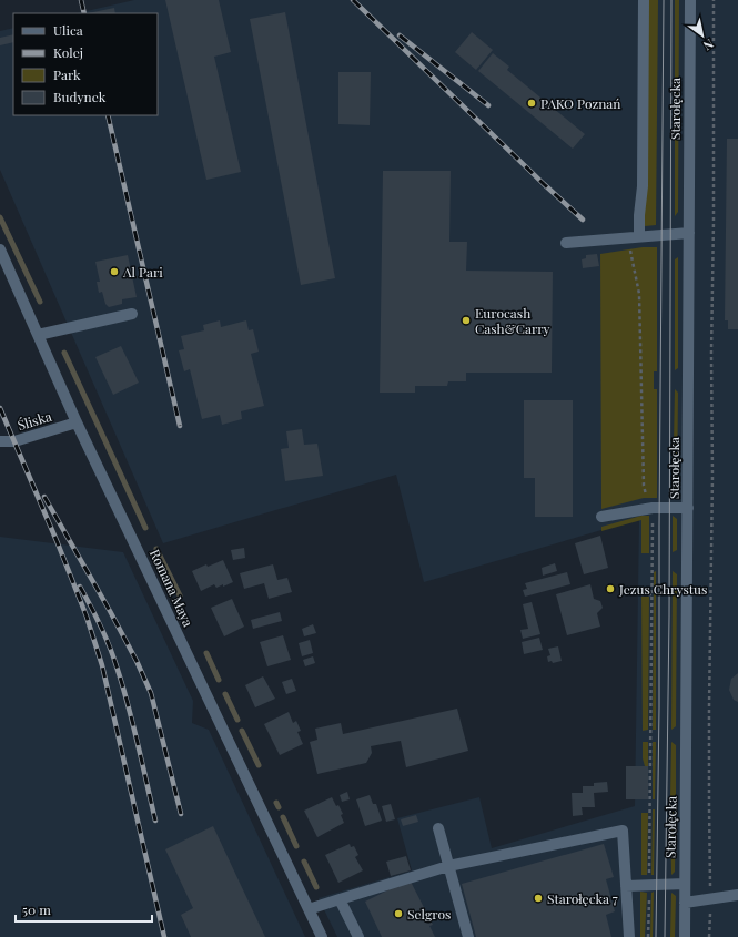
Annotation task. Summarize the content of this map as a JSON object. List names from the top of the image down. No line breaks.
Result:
{"streets":{"street":["Starołęcka","Śliska","Romana Maya"]},"crossings":[["Śliska","Romana Maya"]],"places":["PAKO Poznań","Al Pari","Eurocash Cash&Carry","Jezus Chrystus","Starołęcka 7","Selgros"],"legend":["Ulica","Kolej","Park","Budynek"],"scale_bar":"50 m","north":"bottom right"}
